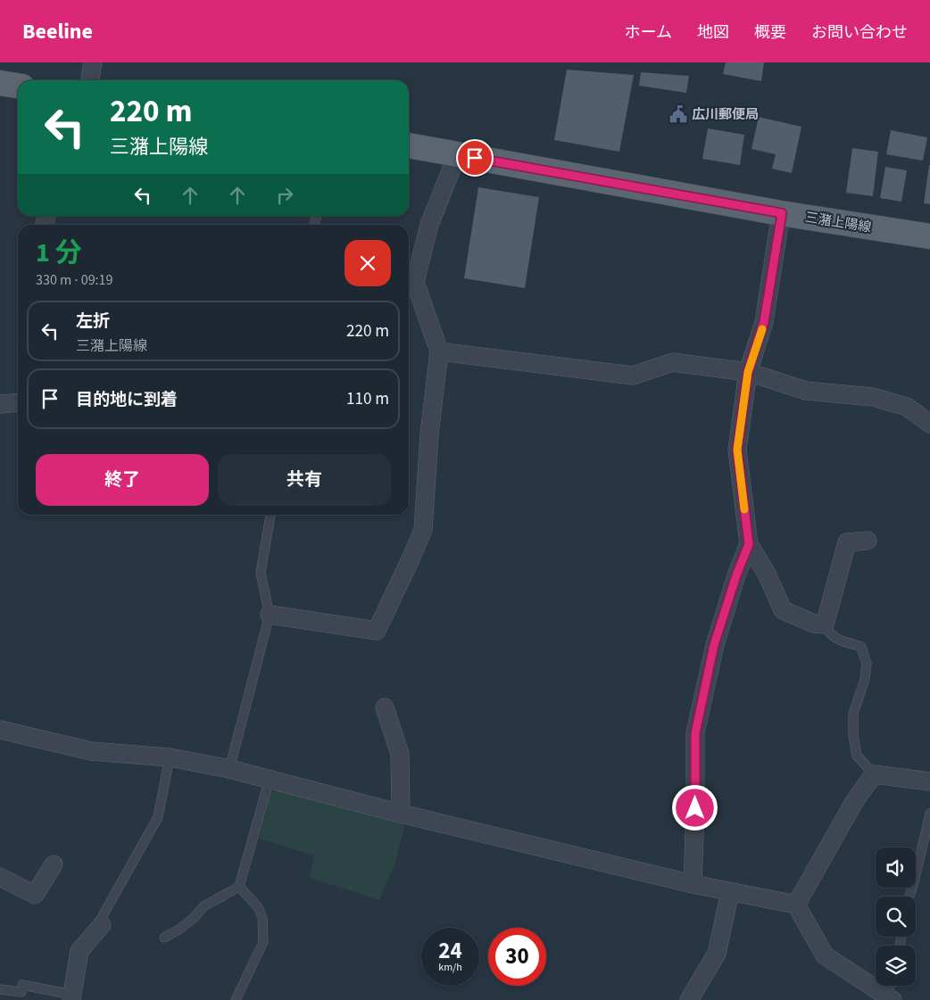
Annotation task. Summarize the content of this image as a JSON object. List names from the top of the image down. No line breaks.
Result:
{"streets":{"main road":["三潴上陽線"]},"places":{"public building":["広川郵便局"]},"page":{"header":"Beeline","nav":["ホーム","地図","概要","お問い合わせ"],"turn":["220 m","三潴上陽線"],"heading":["1 分","330 m · 09:19"],"list":[{"name":"左折","note":"三潴上陽線","value":"220 m"},{"name":"目的地に到着","value":"110 m"}],"buttons":["終了","共有"],"speed":"24 km/h","limit":"30"}}
